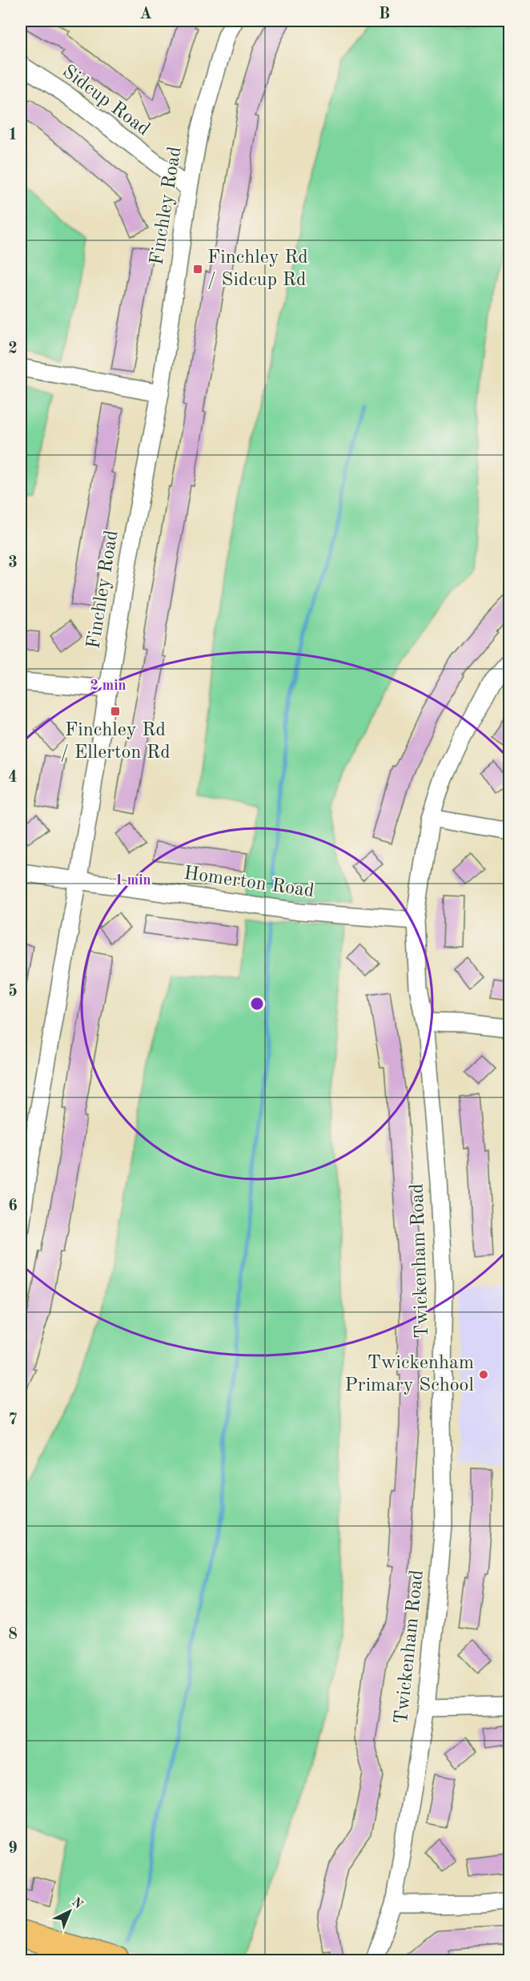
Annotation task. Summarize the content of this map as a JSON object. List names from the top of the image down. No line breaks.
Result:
{"streets":{"street":["Sidcup Road","Finchley Road","Homerton Road","Twickenham Road"]},"crossings":[["Sidcup Road","Finchley Road"],["Finchley Road","Homerton Road"],["Homerton Road","Twickenham Road"]],"places":{"transit":["Finchley Rd / Sidcup Rd","Finchley Rd / Ellerton Rd"],"other":["Twickenham Primary School"]},"north":"top right","grid":{"columns":["A","B"],"rows":["1","2","3","4","5","6","7","8","9"]},"rings":["2 min","1 min"]}
